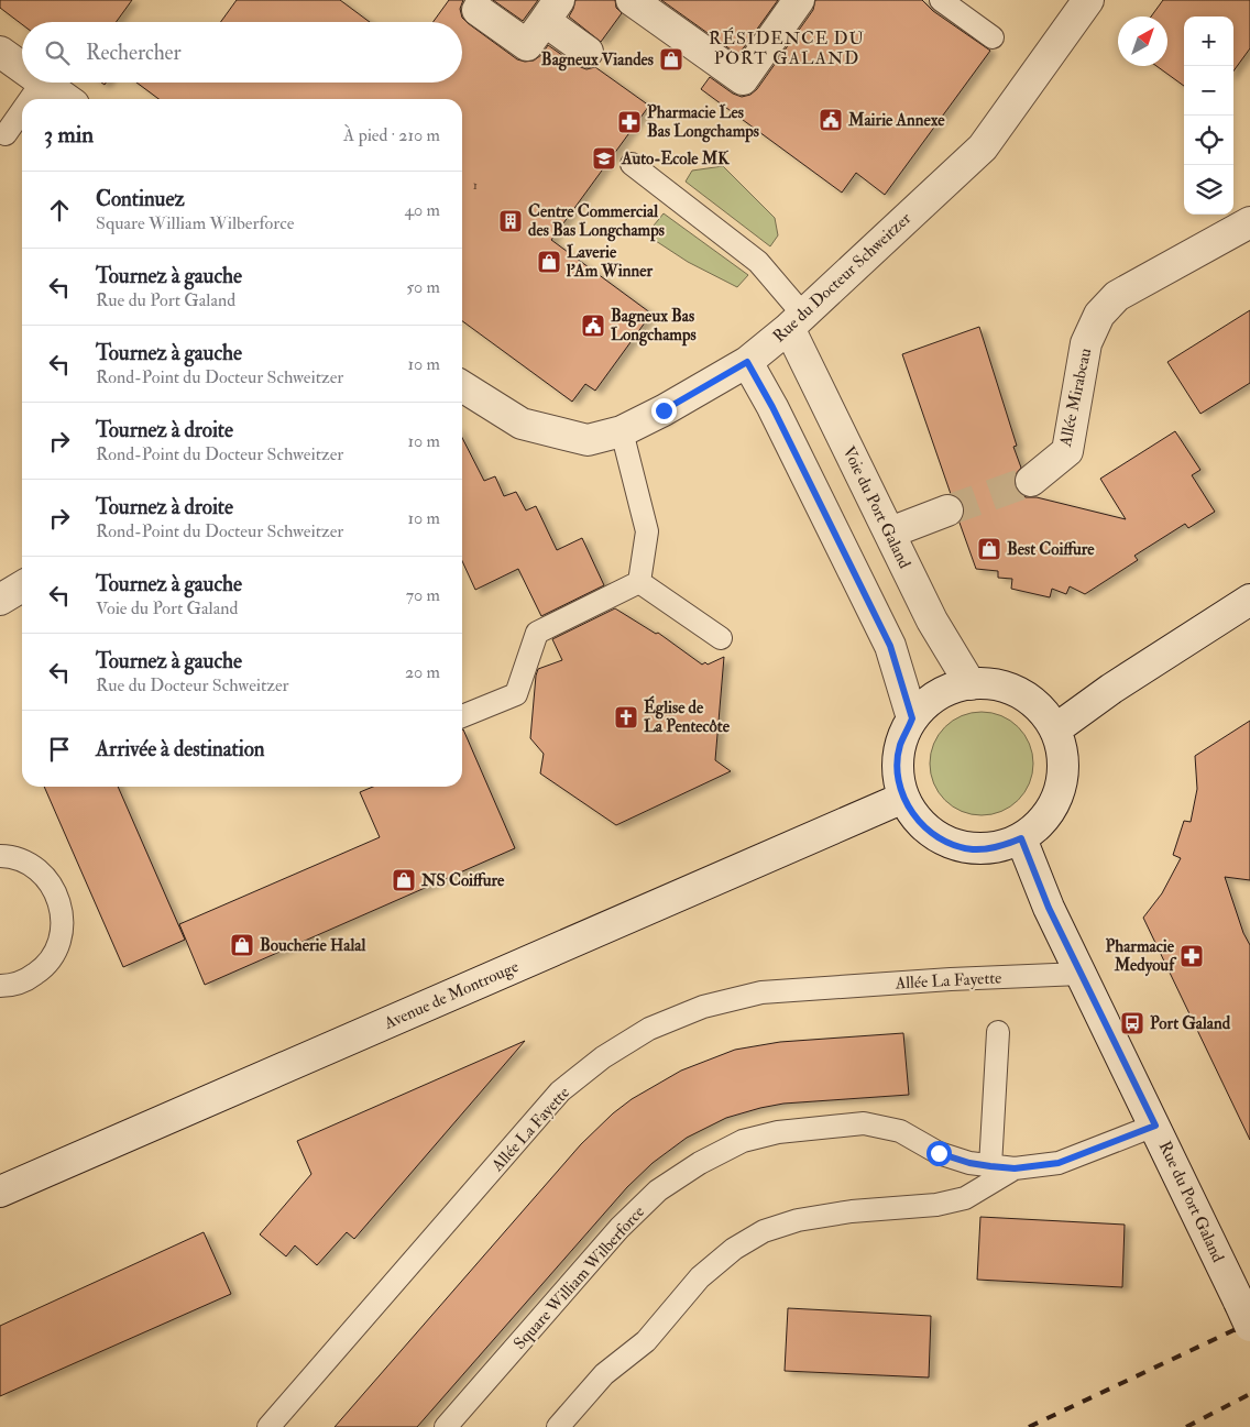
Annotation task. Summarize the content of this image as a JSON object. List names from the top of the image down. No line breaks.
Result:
{"streets":{"street":["Rue du Docteur Schweitzer","Allée Mirabeau","Voie du Port Galand","Avenue de Montrouge","Rue du Port Galand"],"lane":["Allée La Fayette","Square William Wilberforce"]},"crossings":[["Rue du Docteur Schweitzer","Voie du Port Galand"],["Voie du Port Galand","Avenue de Montrouge"],["Voie du Port Galand","Rue du Port Galand"],["Allée La Fayette","Rue du Port Galand"],["Avenue de Montrouge","Rue du Port Galand"],["Rue du Port Galand","Square William Wilberforce"]],"districts":["RÉSIDENCE DU PORT GALAND"],"places":{"shop":["Bagneux Viandes","Laverie l'Am Winner","Best Coiffure","NS Coiffure","Boucherie Halal"],"public building":["Mairie Annexe","Bagneux Bas Longchamps"],"pharmacy":["Pharmacie Les Bas Longchamps","Pharmacie Medyouf"],"school or university":["Auto-Ecole MK"],"building":["Centre Commercial des Bas Longchamps"],"church":["Église de La Pentecôte"],"bus stop":["Port Galand"]},"house_numbers":["1"],"north":"top right","page":{"map_buttons":["+","−"],"search":"Rechercher","heading":["3 min","À pied · 210 m"],"list":[["Continuez","Square William Wilberforce","40 m"],["Tournez à gauche","Rue du Port Galand","50 m"],["Tournez à gauche","Rond-Point du Docteur Schweitzer","10 m"],["Tournez à droite","Rond-Point du Docteur Schweitzer","10 m"],["Tournez à droite","Rond-Point du Docteur Schweitzer","10 m"],["Tournez à gauche","Voie du Port Galand","70 m"],["Tournez à gauche","Rue du Docteur Schweitzer","20 m"],"Arrivée à destination"]}}
